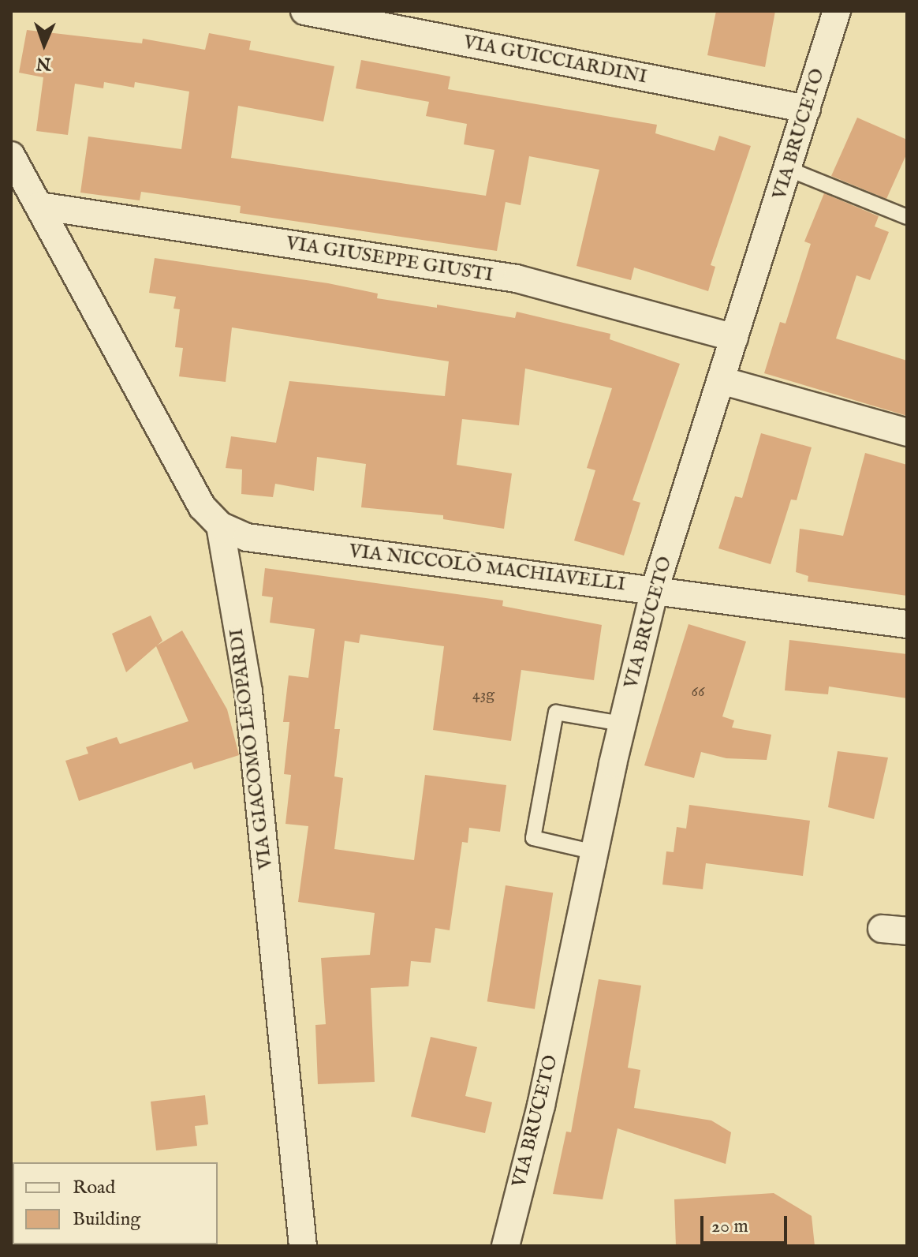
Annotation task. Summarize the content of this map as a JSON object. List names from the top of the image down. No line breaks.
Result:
{"streets":{"street":["VIA GUICCIARDINI","VIA BRUCETO","VIA GIUSEPPE GIUSTI","VIA NICCOLÒ MACHIAVELLI","VIA GIACOMO LEOPARDI"]},"crossings":[["VIA GUICCIARDINI","VIA BRUCETO"],["VIA BRUCETO","VIA GIUSEPPE GIUSTI"],["VIA BRUCETO","VIA NICCOLÒ MACHIAVELLI"],["VIA NICCOLÒ MACHIAVELLI","VIA GIACOMO LEOPARDI"]],"house_numbers":["66","43g"],"legend":["Road","Building"],"scale_bar":"20 m","north":"bottom"}
